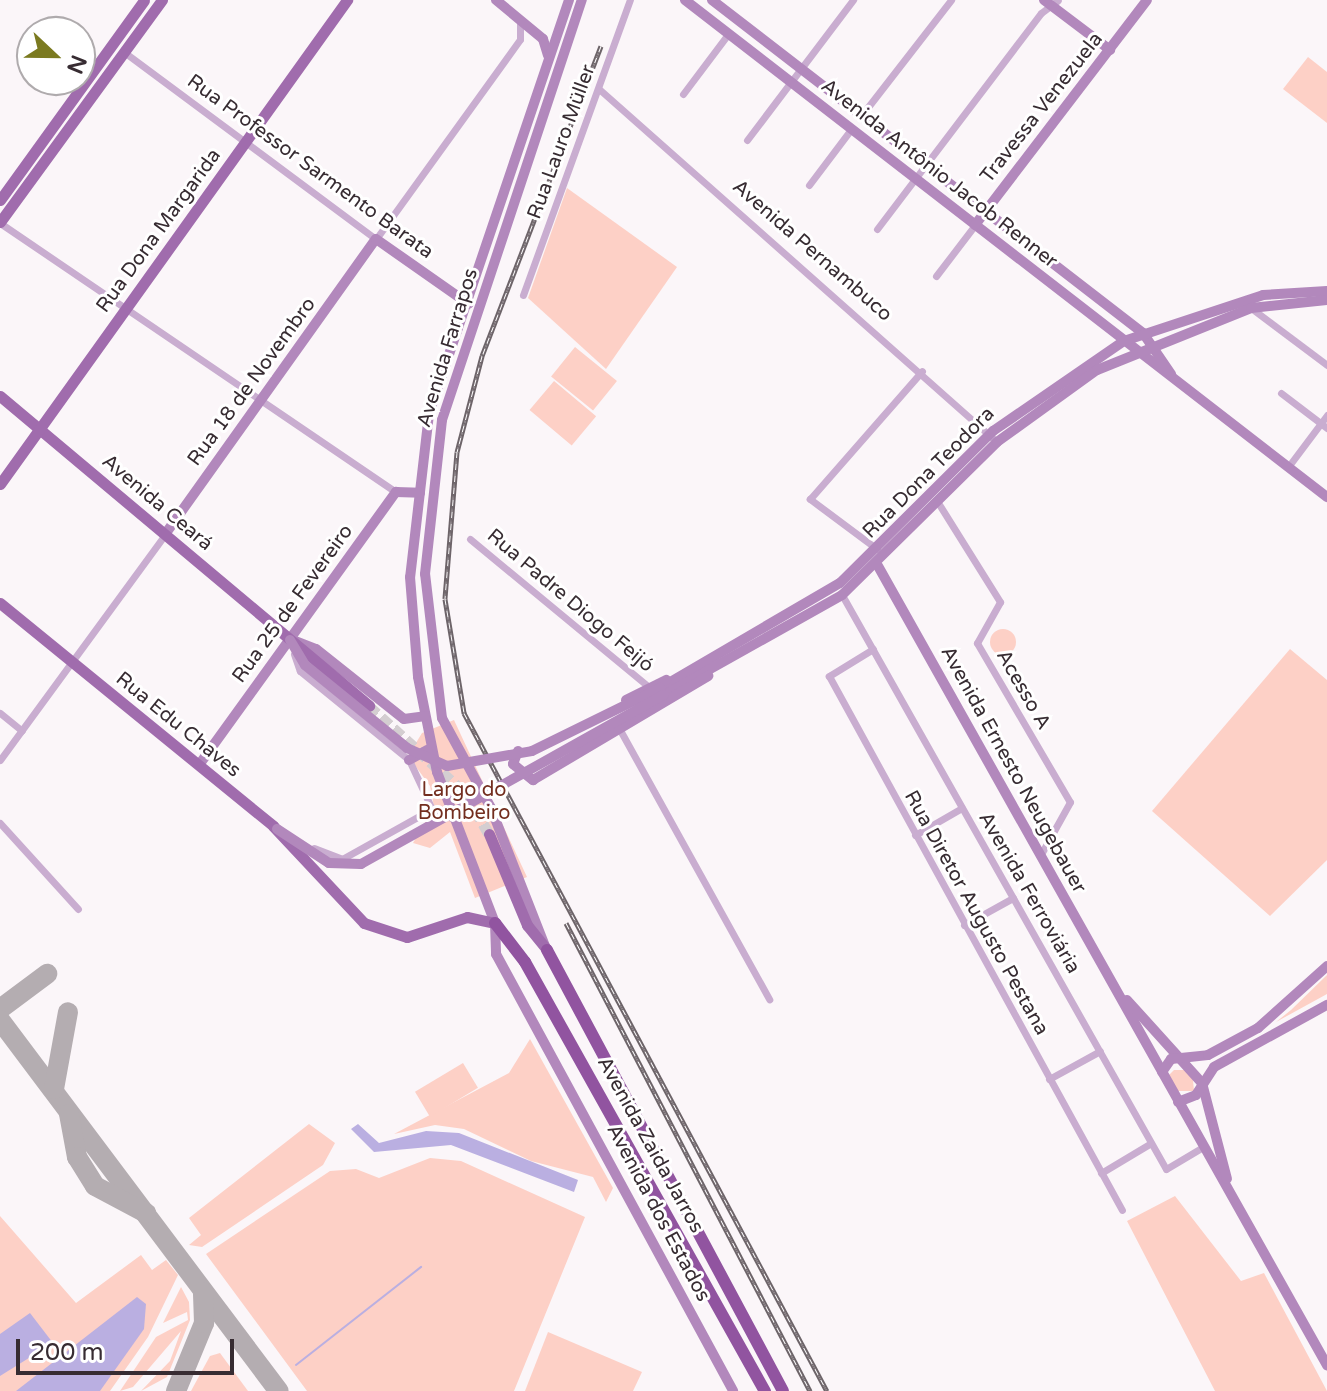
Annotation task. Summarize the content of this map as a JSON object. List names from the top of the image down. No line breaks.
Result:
{"streets":{"highway":["Avenida Zaida Jarros"],"main road":["Travessa Venezuela","Rua Professor Sarmento Barata","Avenida Antônio Jacob Renner","Rua Dona Margarida","Avenida Farrapos","Rua 18 de Novembro","Rua Dona Teodora","Avenida Ceará","Rua 25 de Fevereiro","Rua Edu Chaves","Avenida Ernesto Neugebauer","Avenida dos Estados"],"street":["Rua Lauro Müller","Avenida Pernambuco","Rua Padre Diogo Feijó","Acesso A","Avenida Ferroviária","Rua Diretor Augusto Pestana"]},"crossings":[["Travessa Venezuela","Avenida Antônio Jacob Renner"],["Rua Lauro Müller","Avenida Pernambuco"],["Rua Professor Sarmento Barata","Rua Dona Margarida"],["Rua Professor Sarmento Barata","Avenida Farrapos"],["Rua Professor Sarmento Barata","Rua 18 de Novembro"],["Avenida Antônio Jacob Renner","Rua Dona Teodora"],["Rua Dona Margarida","Avenida Ceará"],["Avenida Pernambuco","Rua Dona Teodora"],["Avenida Farrapos","Avenida Ceará"],["Avenida Farrapos","Avenida Zaida Jarros"],["Avenida Farrapos","Avenida dos Estados"],["Rua 18 de Novembro","Avenida Ceará"],["Rua 18 de Novembro","Rua Edu Chaves"],["Rua Dona Teodora","Rua Padre Diogo Feijó"],["Rua Dona Teodora","Acesso A"],["Rua Dona Teodora","Avenida Ernesto Neugebauer"],["Rua Dona Teodora","Avenida Ferroviária"],["Avenida Ceará","Rua 25 de Fevereiro"],["Avenida Ceará","Rua Edu Chaves"],["Rua 25 de Fevereiro","Rua Edu Chaves"],["Acesso A","Avenida Ernesto Neugebauer"],["Avenida Ernesto Neugebauer","Avenida Ferroviária"],["Avenida Ferroviária","Rua Diretor Augusto Pestana"],["Avenida Zaida Jarros","Avenida dos Estados"]],"parks":["Largo do Bombeiro"],"scale_bar":"200 m","north":"right"}
